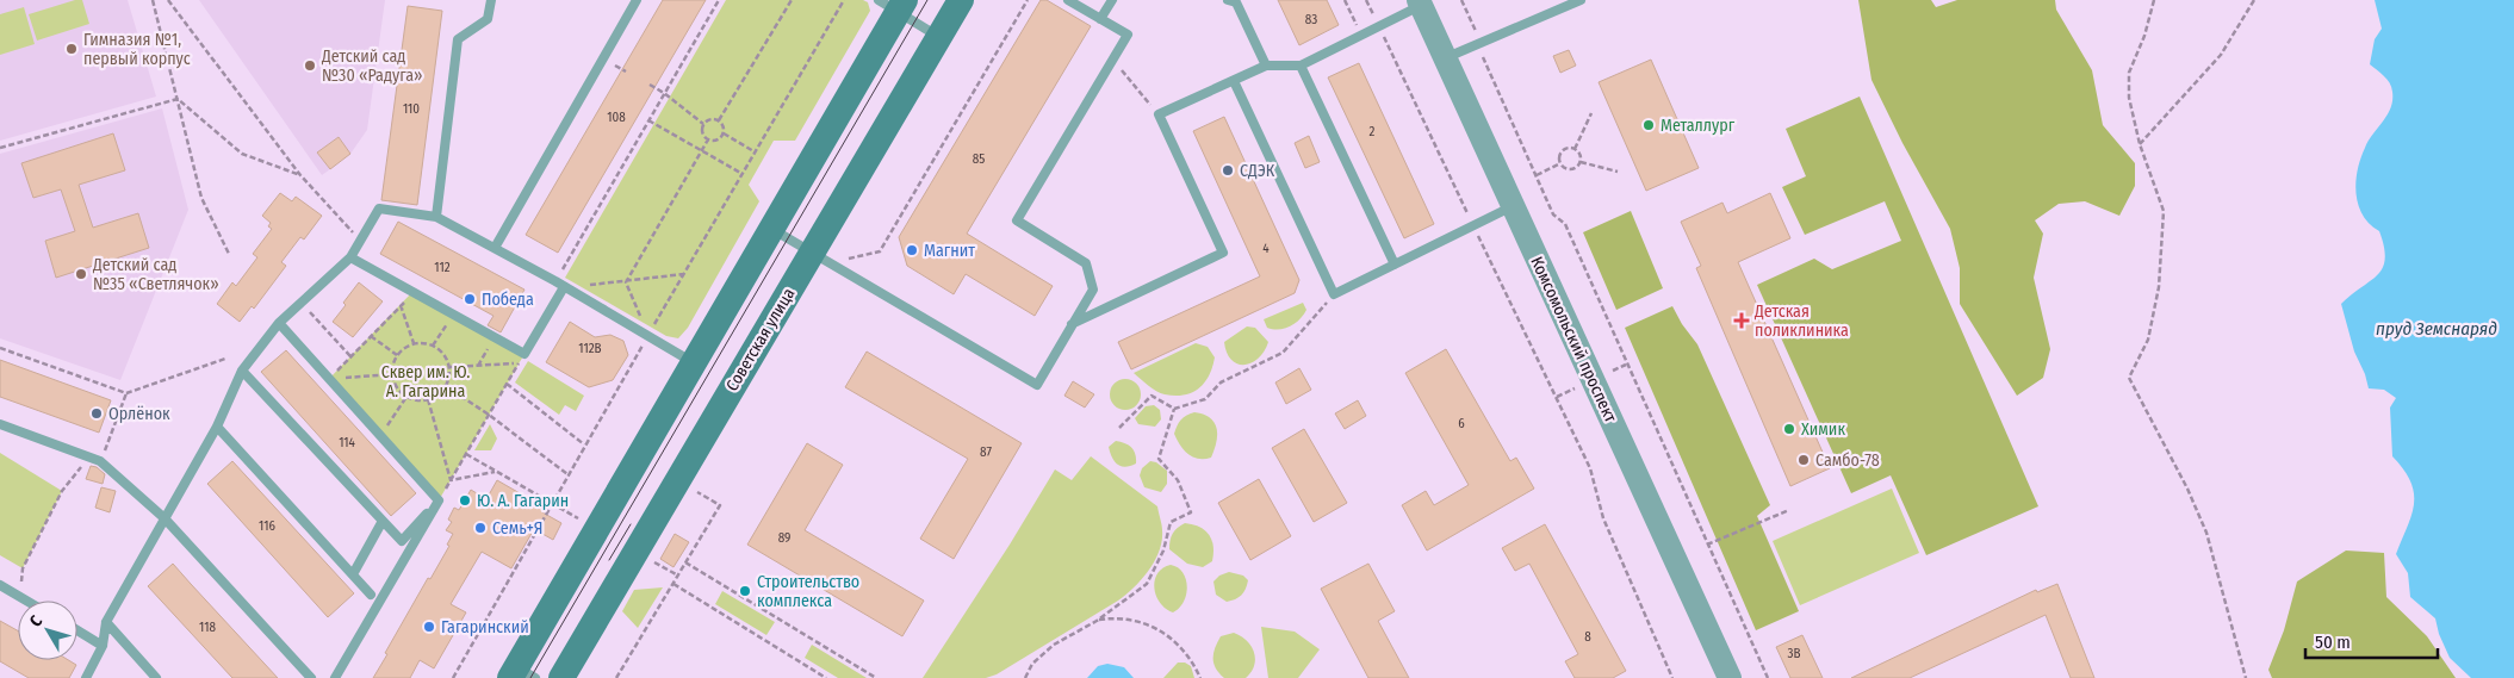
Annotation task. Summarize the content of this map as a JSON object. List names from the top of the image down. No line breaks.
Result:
{"streets":{"main road":["Советская улица"],"street":["Комсомольский проспект"]},"water":["пруд Земснаряд"],"parks":["Сквер им. Ю. А. Гагарина"],"places":{"other":["Гимназия №1, первый корпус","Детский сад №30 «Радуга»","Металлург","СДЭК","Магнит","Детский сад №35 «Светлячок»","Победа","Орлёнок","Химик","Самбо-78","Ю. А. Гагарин","Семь+Я","Строительство комплекса","Гагаринский"],"health":["Детская поликлиника"]},"house_numbers":["83","110","108","2","85","4","112","112В","6","114","87","116","89","118","8","3В"],"scale_bar":"50 m","north":"top left"}
